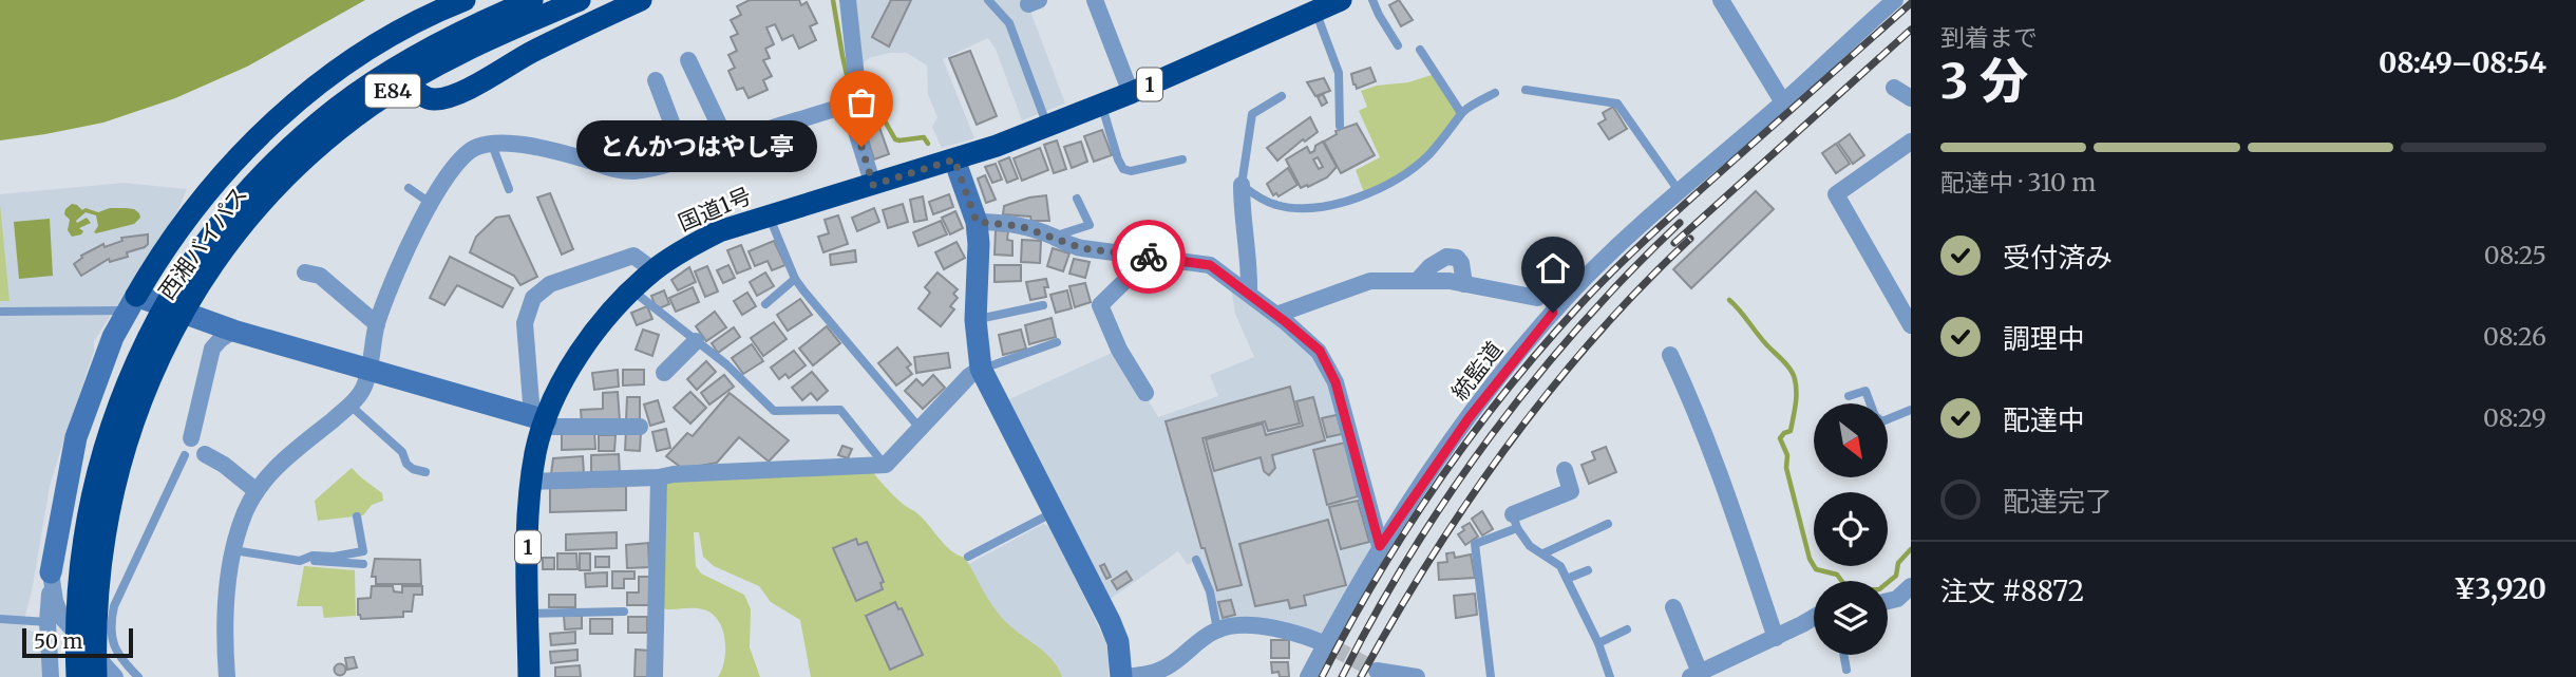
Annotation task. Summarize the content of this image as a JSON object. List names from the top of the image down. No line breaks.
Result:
{"streets":{"highway":["1","E84","国道1号","西湘バイパス"],"street":["統監道"]},"places":["とんかつはやし亭"],"scale_bar":"50 m","north":"bottom right","page":{"heading":["3 分","到着まで","08:49–08:54"],"panel":["注文 #8872","¥3,920"],"bubble":"とんかつはやし亭","bar":"配達中 · 310 m","list":[["受付済み","08:25"],["調理中","08:26"],["配達中","08:29"],"配達完了"],"scale":"50 m"}}
